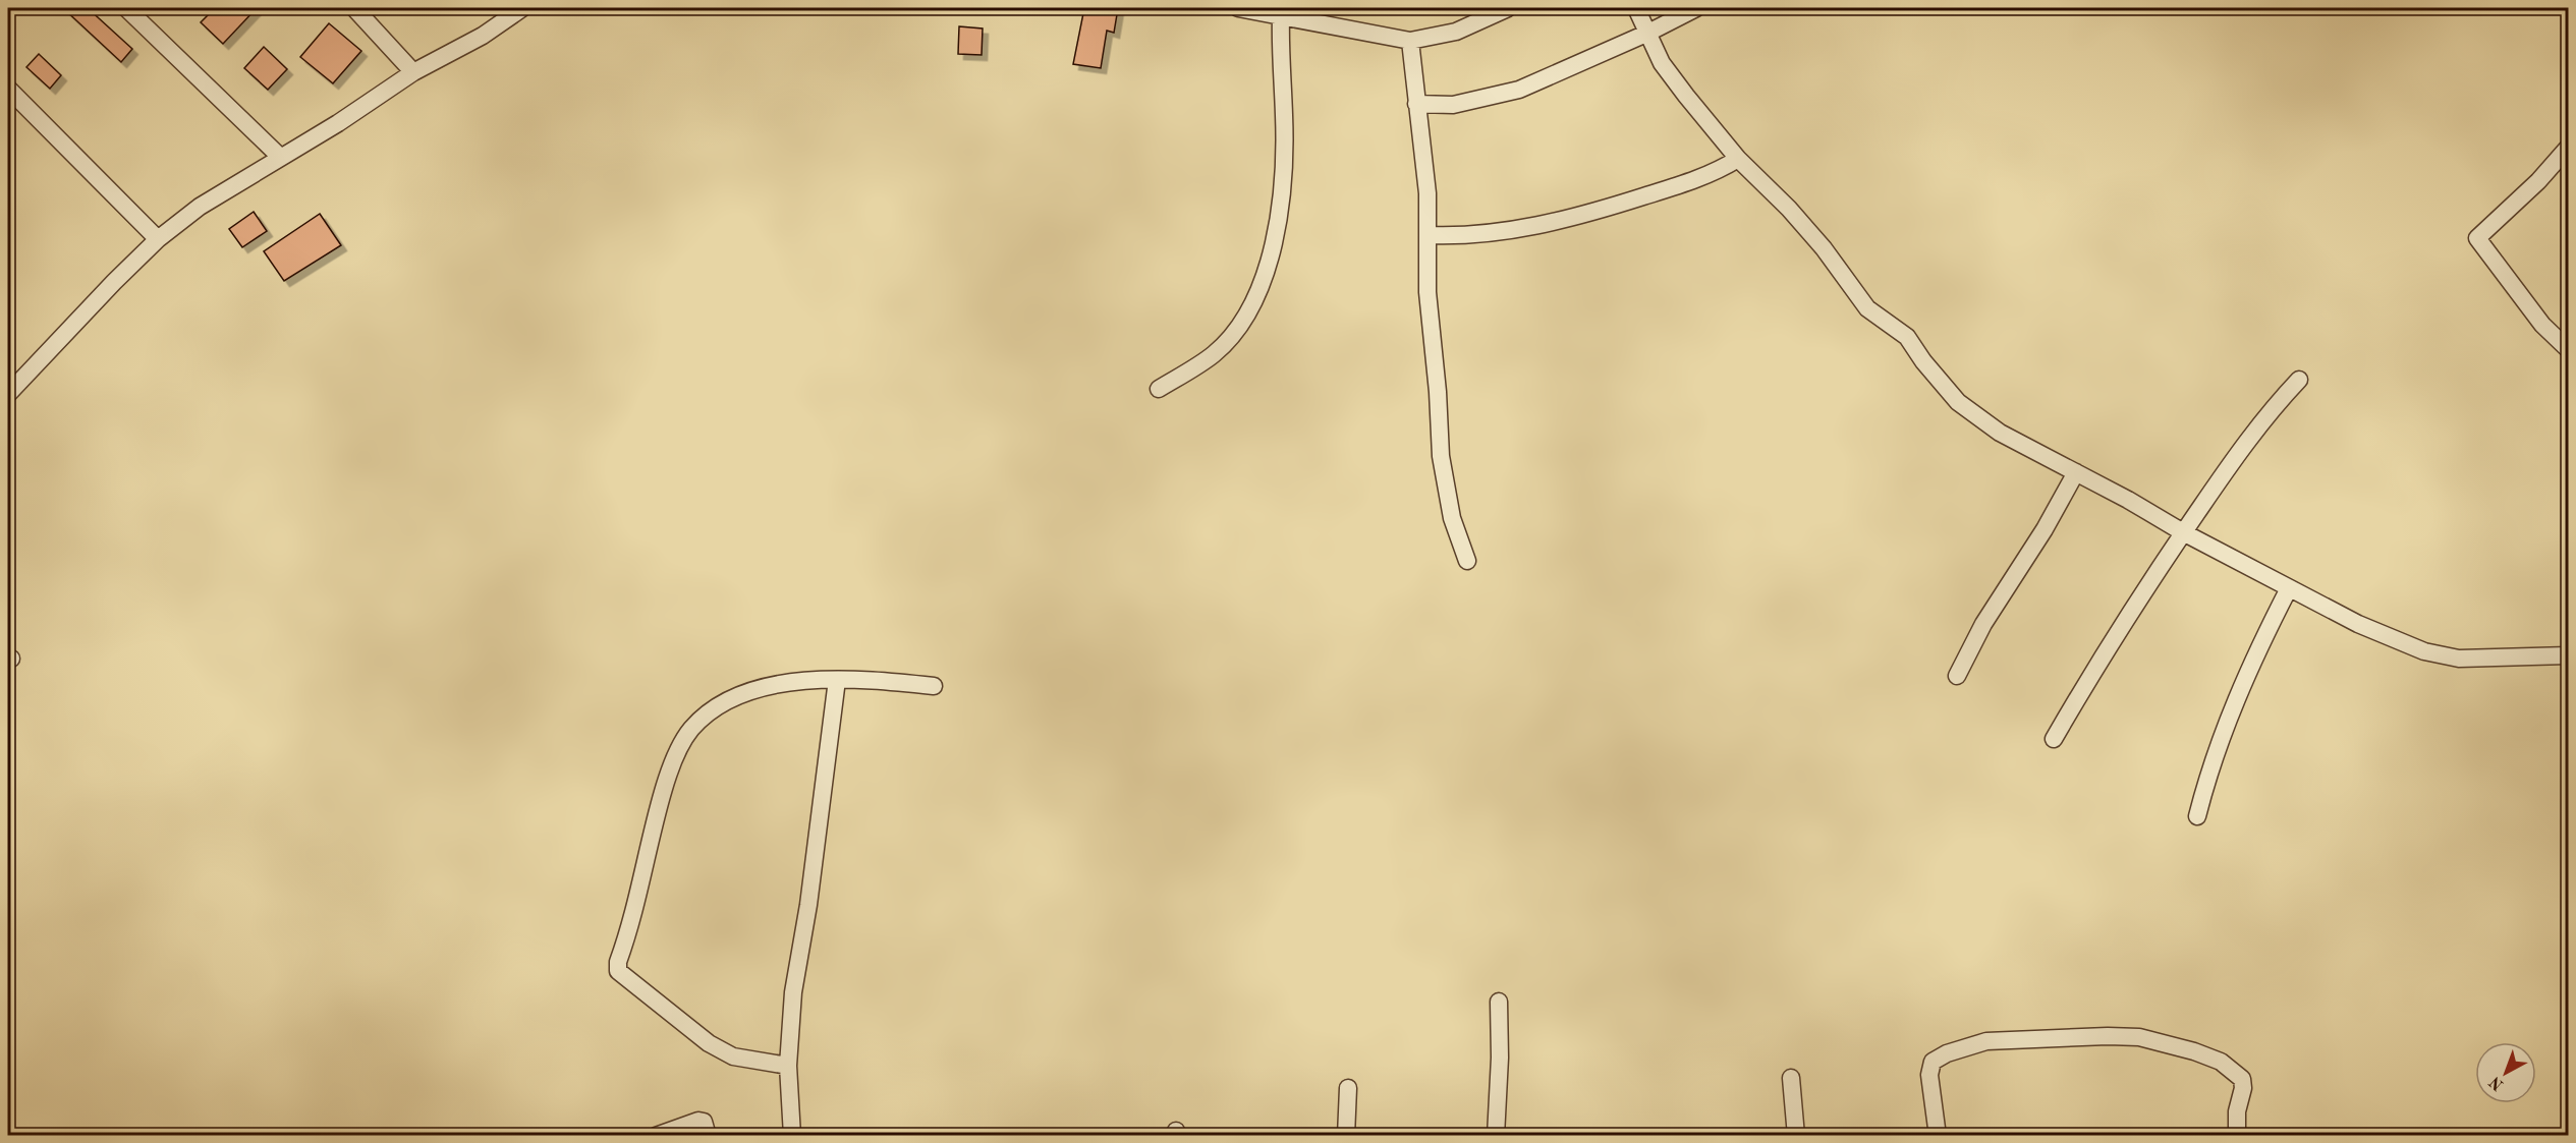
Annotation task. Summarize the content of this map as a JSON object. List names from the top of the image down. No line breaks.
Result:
{"north":"bottom left"}
